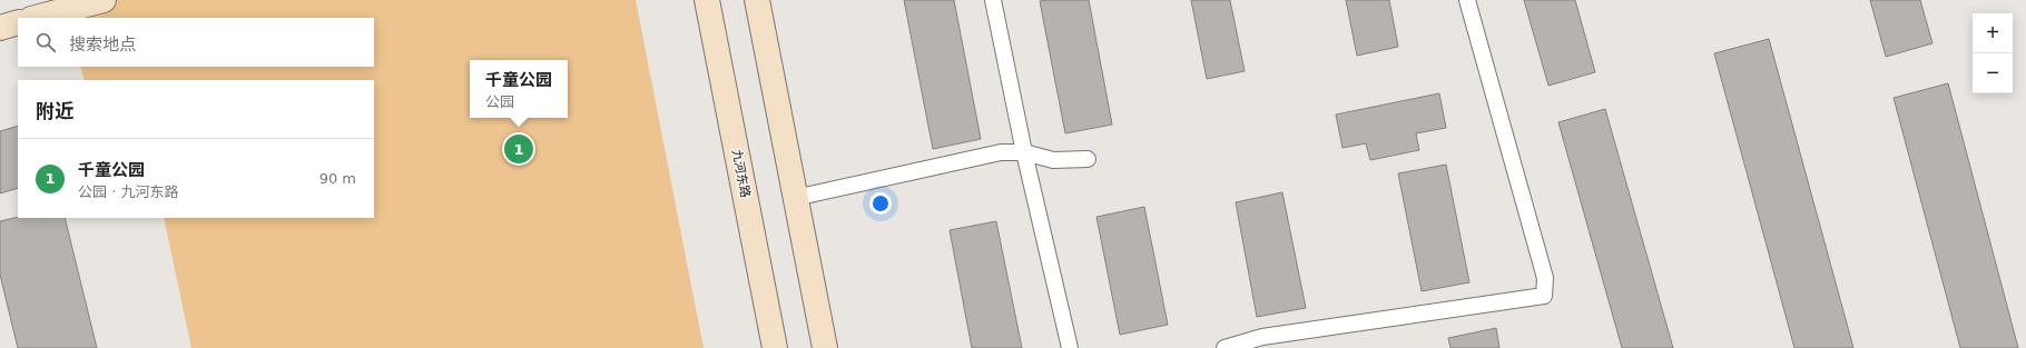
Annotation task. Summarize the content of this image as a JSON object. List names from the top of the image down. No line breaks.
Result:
{"streets":{"main road":["九河东路"]},"page":{"map_buttons":["+","−"],"search":"搜索地点","popup":["千童公园","公园"],"heading":"附近","pins":"1","list":[{"mark":"1","name":"千童公园","note":"公园 · 九河东路","value":"90 m"}]}}
